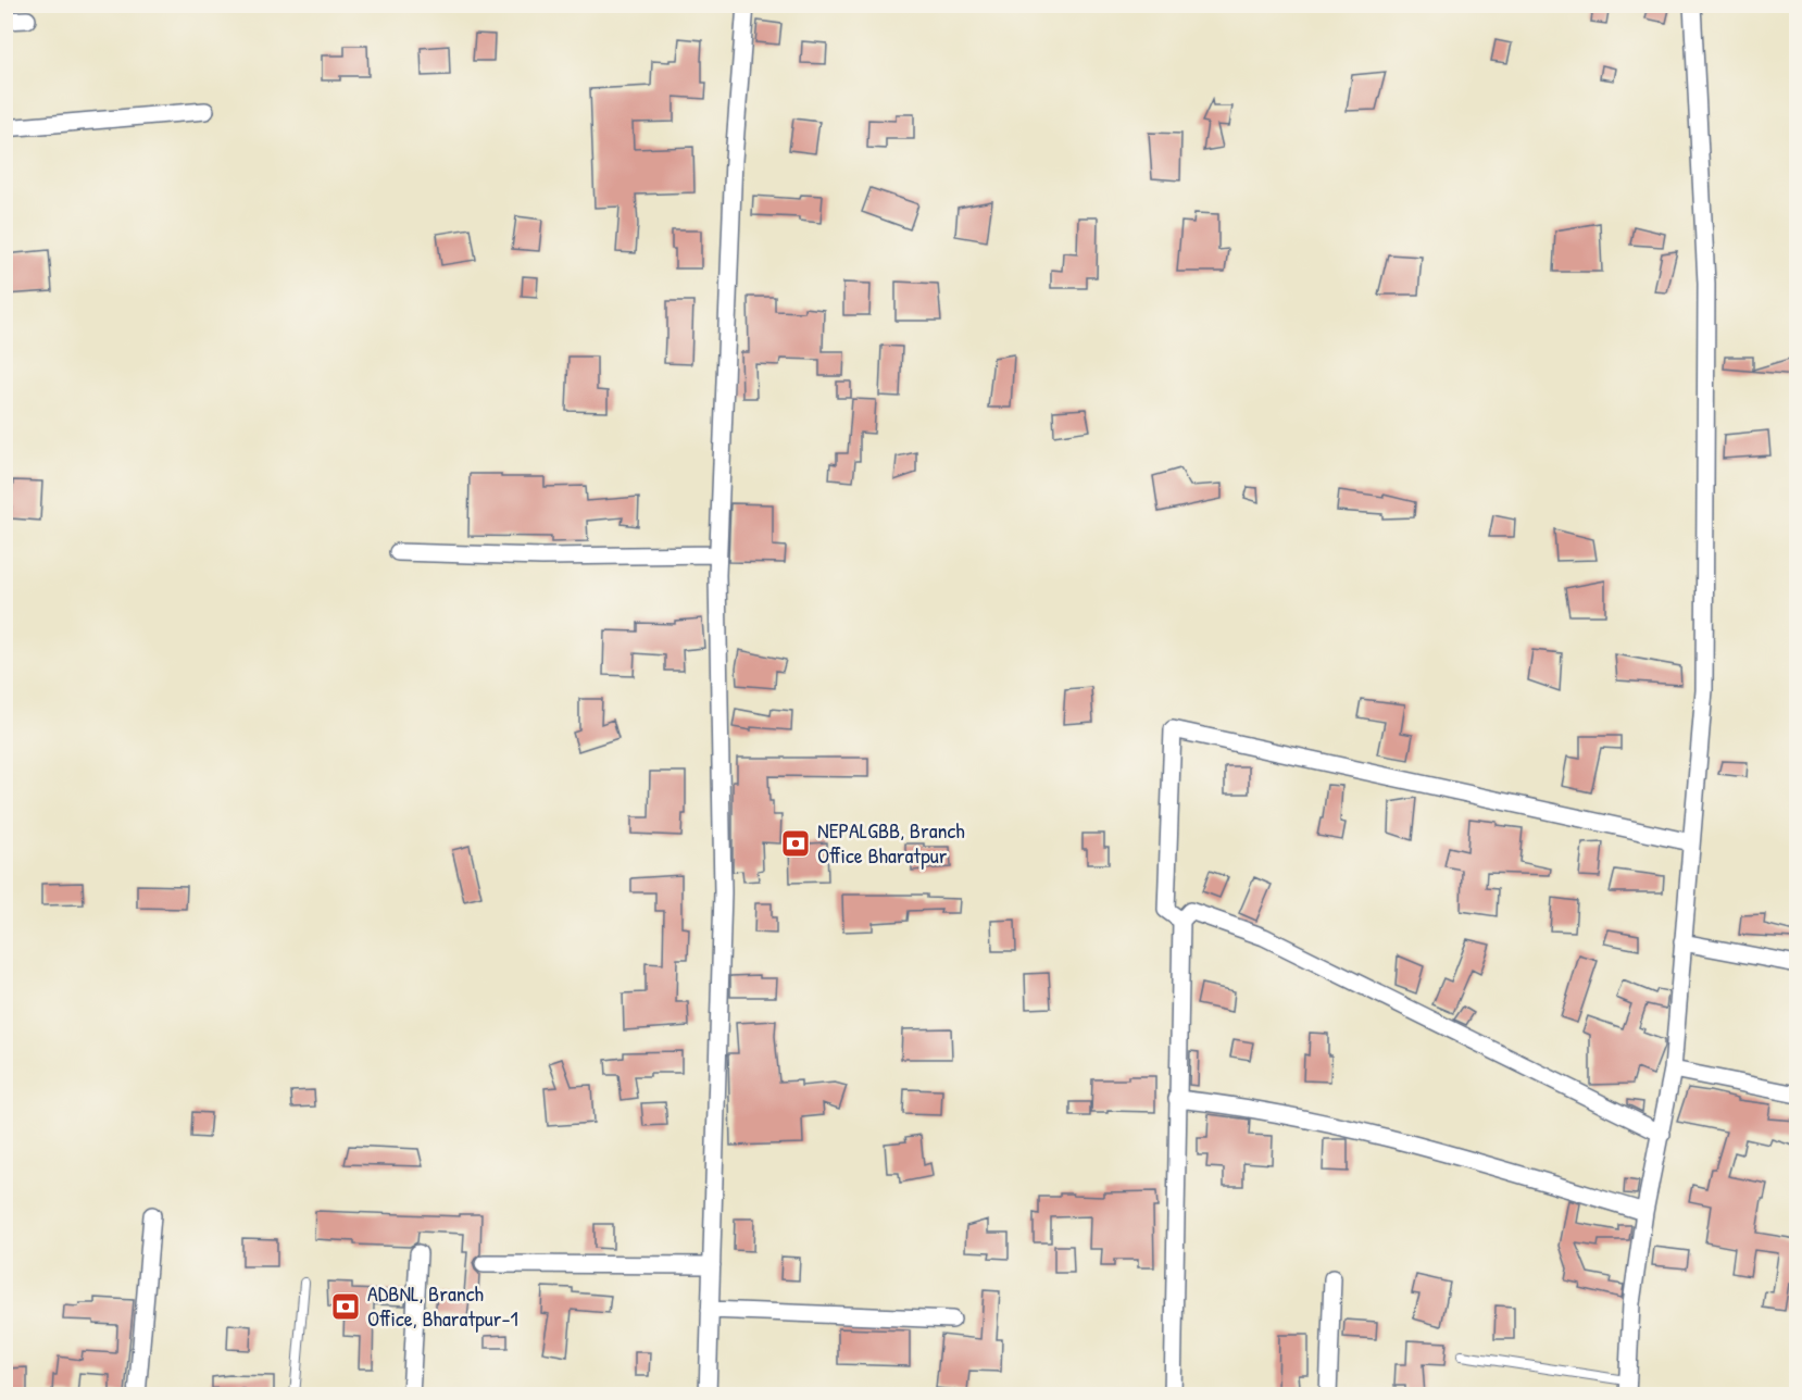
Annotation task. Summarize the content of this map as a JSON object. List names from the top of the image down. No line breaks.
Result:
{"places":{"bank":["NEPALGBB, Branch Office Bharatpur","ADBNL, Branch Office, Bharatpur-1"]}}
